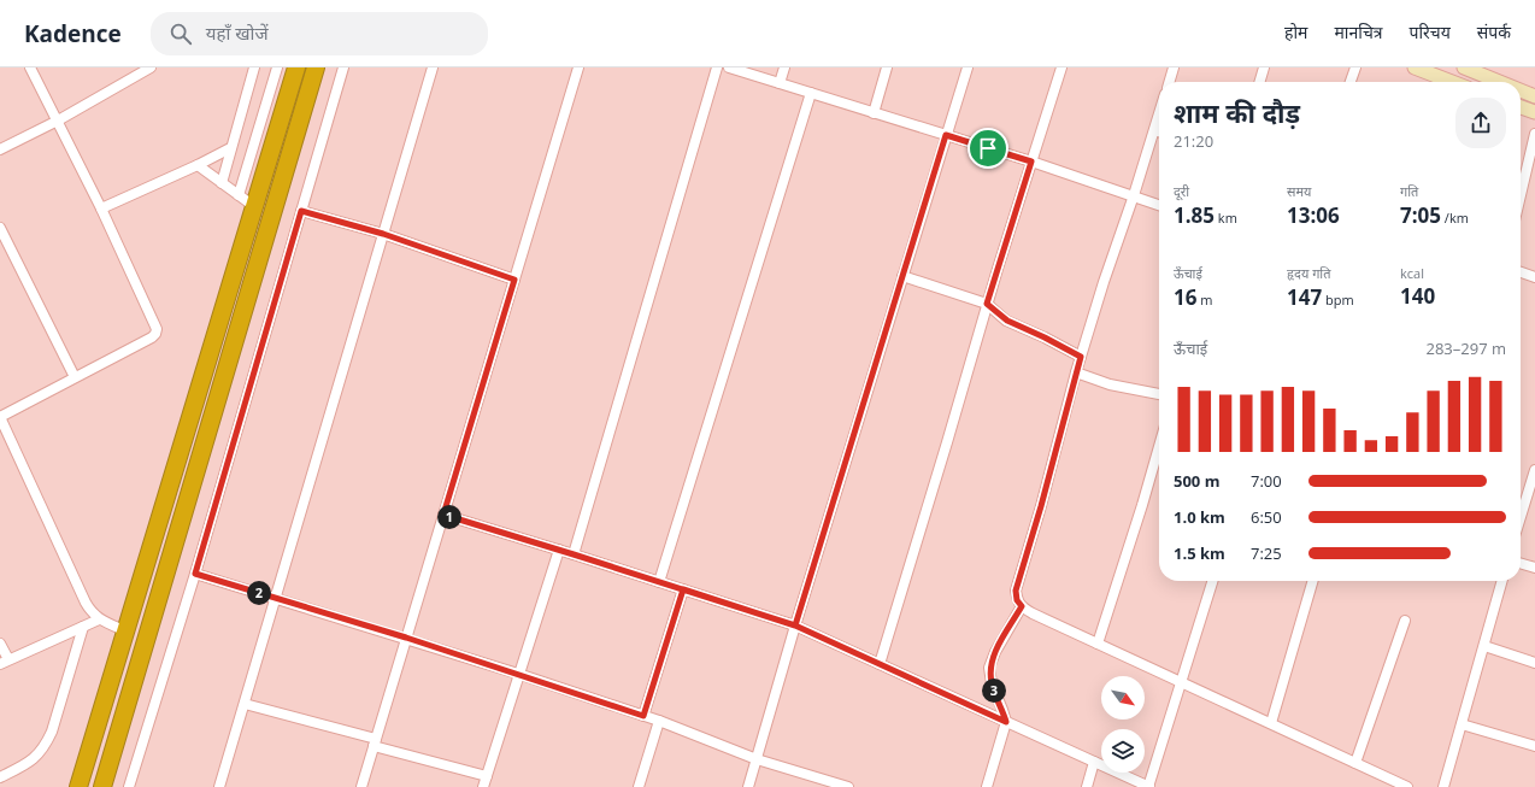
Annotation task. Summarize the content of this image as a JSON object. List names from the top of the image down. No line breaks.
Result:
{"north":"bottom right","page":{"header":"Kadence","search":"यहाँ खोजें","nav":["होम","मानचित्र","परिचय","संपर्क"],"heading":["शाम की दौड़","21:20"],"stats":[["दूरी","1.85 km"],["समय","13:06"],["गति","7:05 /km"],["ऊँचाई","16 m"],["हृदय गति","147 bpm"],["kcal","140"]],"chart":["ऊँचाई","283–297 m"],"list":[{"name":"500 m","note":"7:00"},{"name":"1.0 km","note":"6:50"},{"name":"1.5 km","note":"7:25"}],"pins":["1","2","3"]}}
